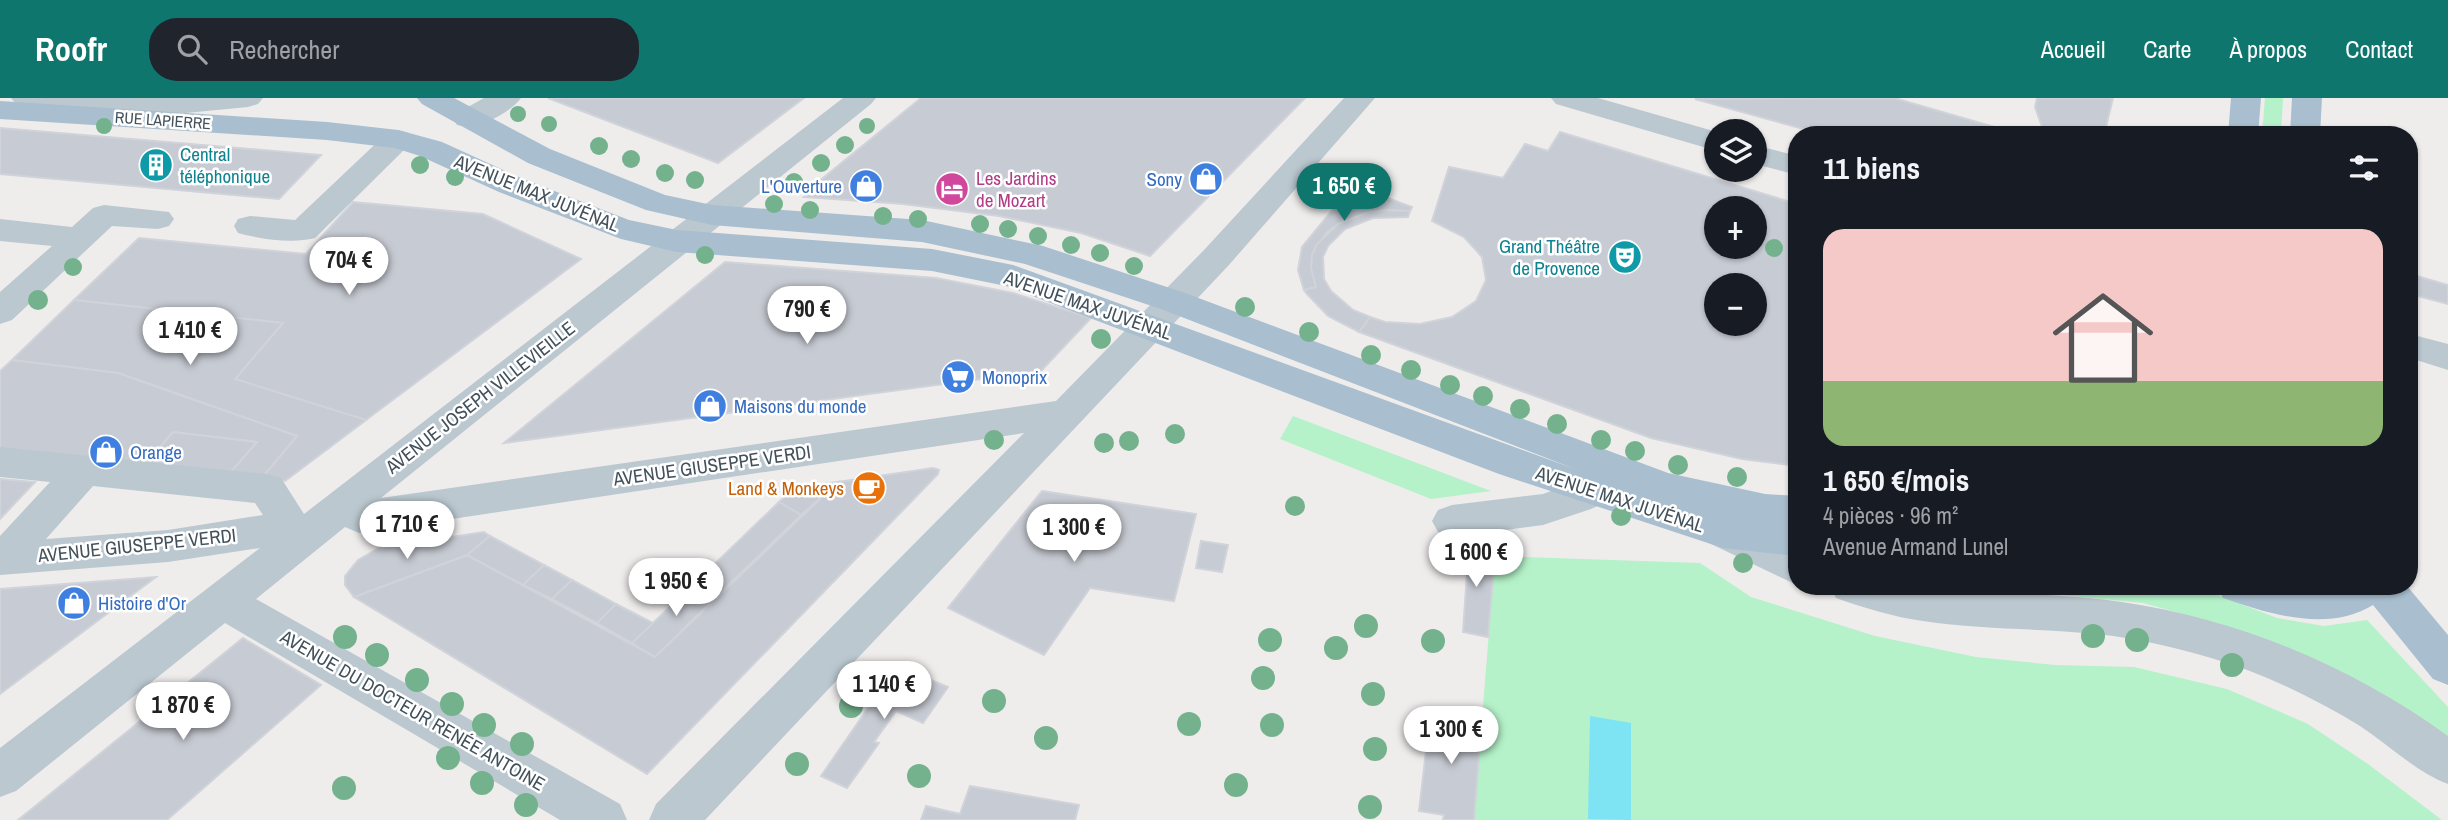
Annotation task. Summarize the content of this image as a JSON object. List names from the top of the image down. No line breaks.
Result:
{"streets":{"main road":["RUE LAPIERRE","AVENUE MAX JUVÉNAL"],"street":["AVENUE JOSEPH VILLEVIEILLE","AVENUE GIUSEPPE VERDI","AVENUE DU DOCTEUR RENÉE ANTOINE"]},"crossings":[["RUE LAPIERRE","AVENUE MAX JUVÉNAL"],["AVENUE MAX JUVÉNAL","AVENUE JOSEPH VILLEVIEILLE"],["AVENUE JOSEPH VILLEVIEILLE","AVENUE DU DOCTEUR RENÉE ANTOINE"]],"places":{"building":["Central téléphonique"],"shop":["Sony","L'Ouverture","Maisons du monde","Orange","Histoire d'Or"],"hotel":["Les Jardins de Mozart"],"theatre":["Grand Théâtre de Provence"],"supermarket":["Monoprix"],"cafe":["Land & Monkeys"]},"page":{"header":"Roofr","search":"Rechercher","nav":["Accueil","Carte","À propos","Contact"],"map_buttons":["+","−"],"heading":"11 biens","price":["1 650 €","704 €","790 €","1 410 €","1 710 €","1 300 €","1 600 €","1 950 €","1 140 €","1 870 €","1 300 €"],"list":[{"name":"1 650 €/mois","note":"4 pièces · 96 m² · Avenue Armand Lunel"}]}}
